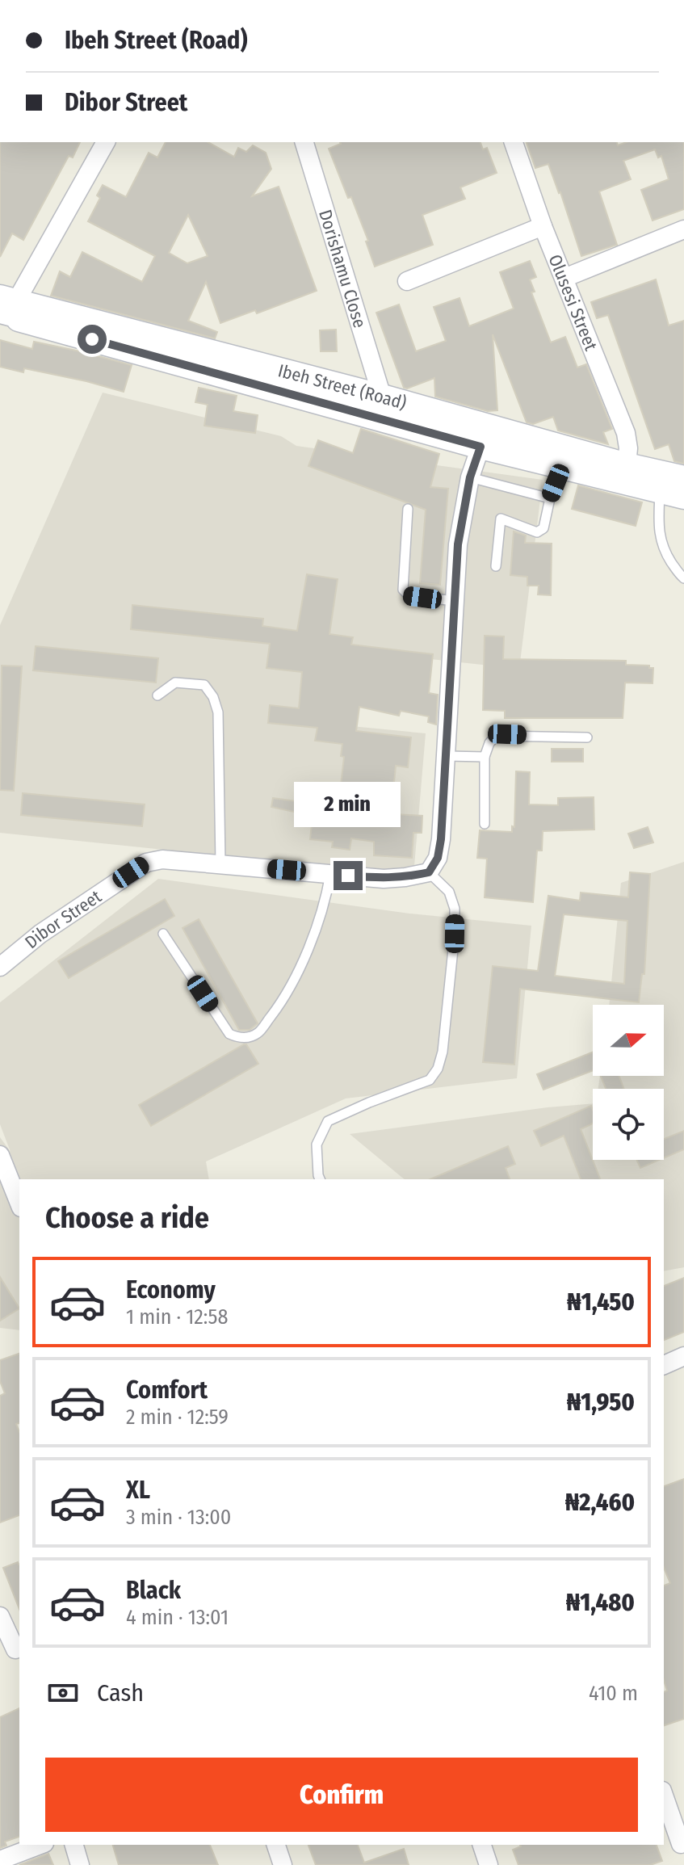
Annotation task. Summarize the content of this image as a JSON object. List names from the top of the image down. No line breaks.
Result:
{"streets":{"street":["Dorishamu Close","Olusesi Street","Ibeh Street (Road)","Dibor Street"]},"crossings":[["Dorishamu Close","Ibeh Street (Road)"],["Olusesi Street","Ibeh Street (Road)"]],"north":"right","page":{"banner":["Ibeh Street (Road)","Dibor Street"],"bubble":"2 min","heading":"Choose a ride","list":[{"name":"Economy","note":"1 min · 12:58","value":"₦1,450"},{"name":"Comfort","note":"2 min · 12:59","value":"₦1,950"},{"name":"XL","note":"3 min · 13:00","value":"₦2,460"},{"name":"Black","note":"4 min · 13:01","value":"₦1,480"}],"pay":["Cash","410 m"],"buttons":"Confirm"}}
